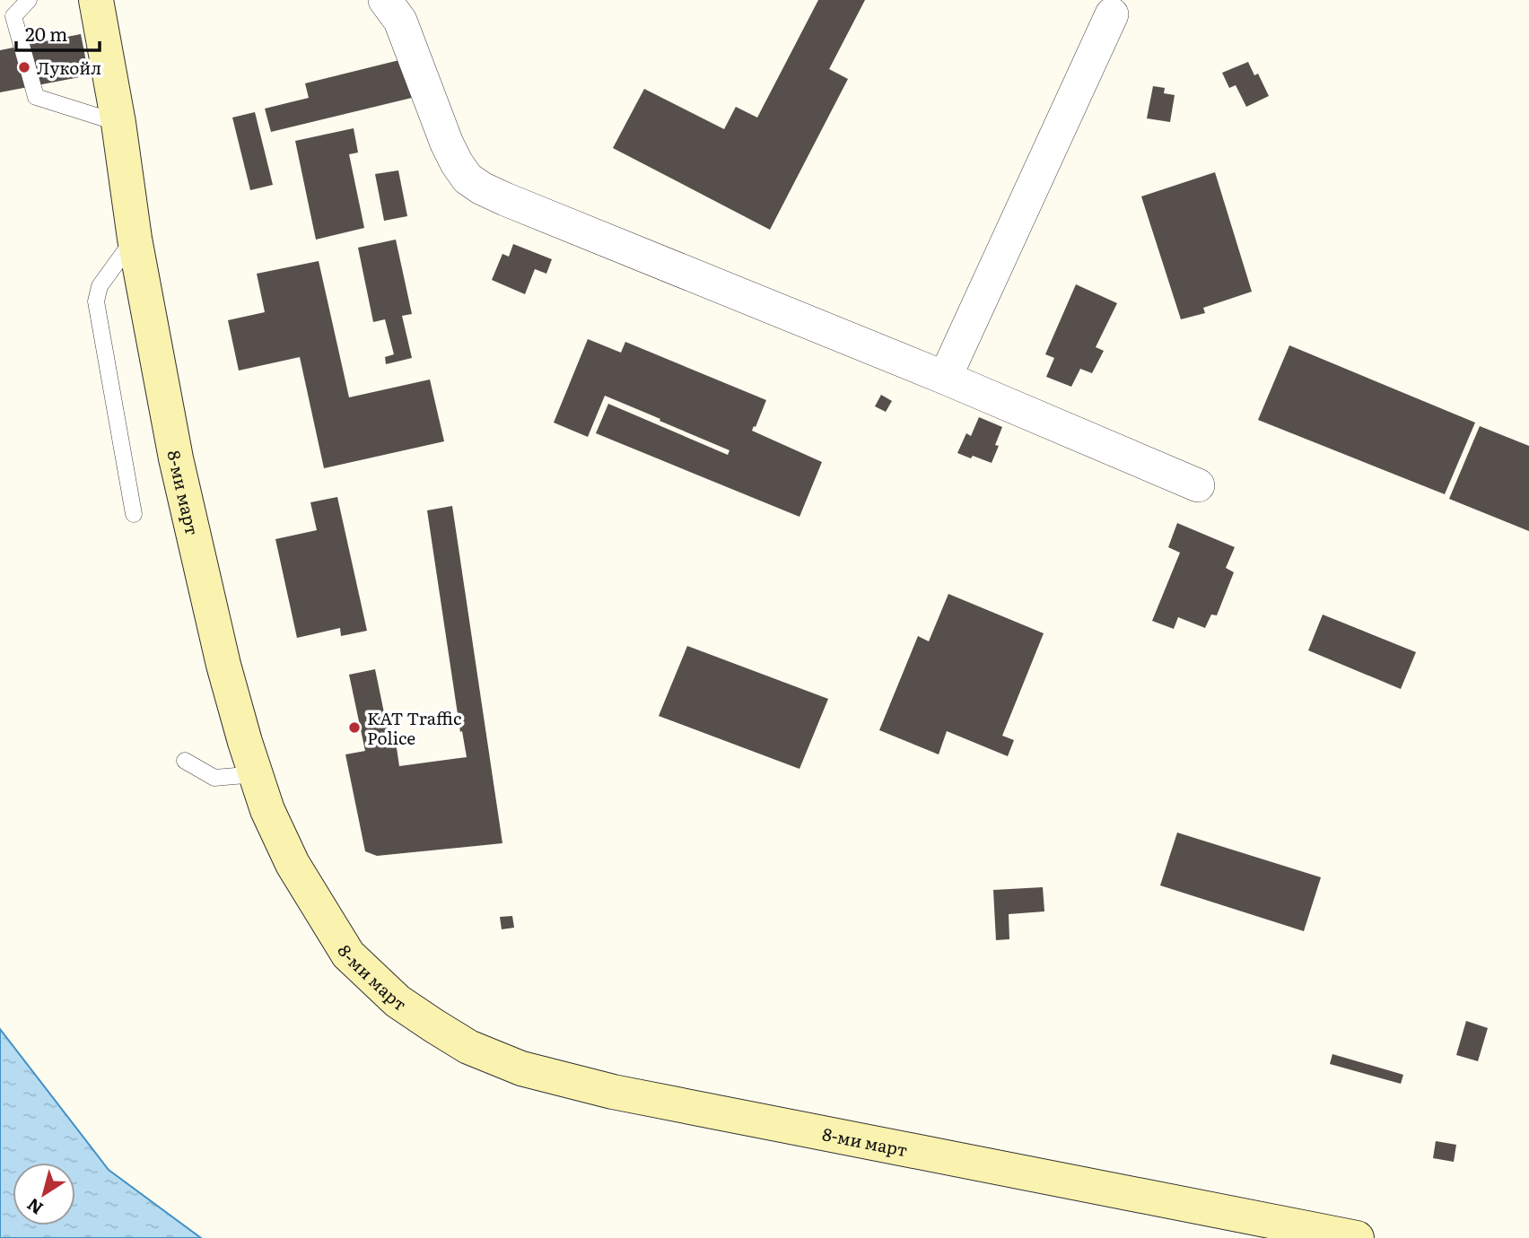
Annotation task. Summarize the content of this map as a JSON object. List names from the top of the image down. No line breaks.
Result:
{"streets":{"main road":["8-ми март"]},"places":["Лукойл","KAT Traffic Police"],"scale_bar":"20 m","north":"bottom left"}
